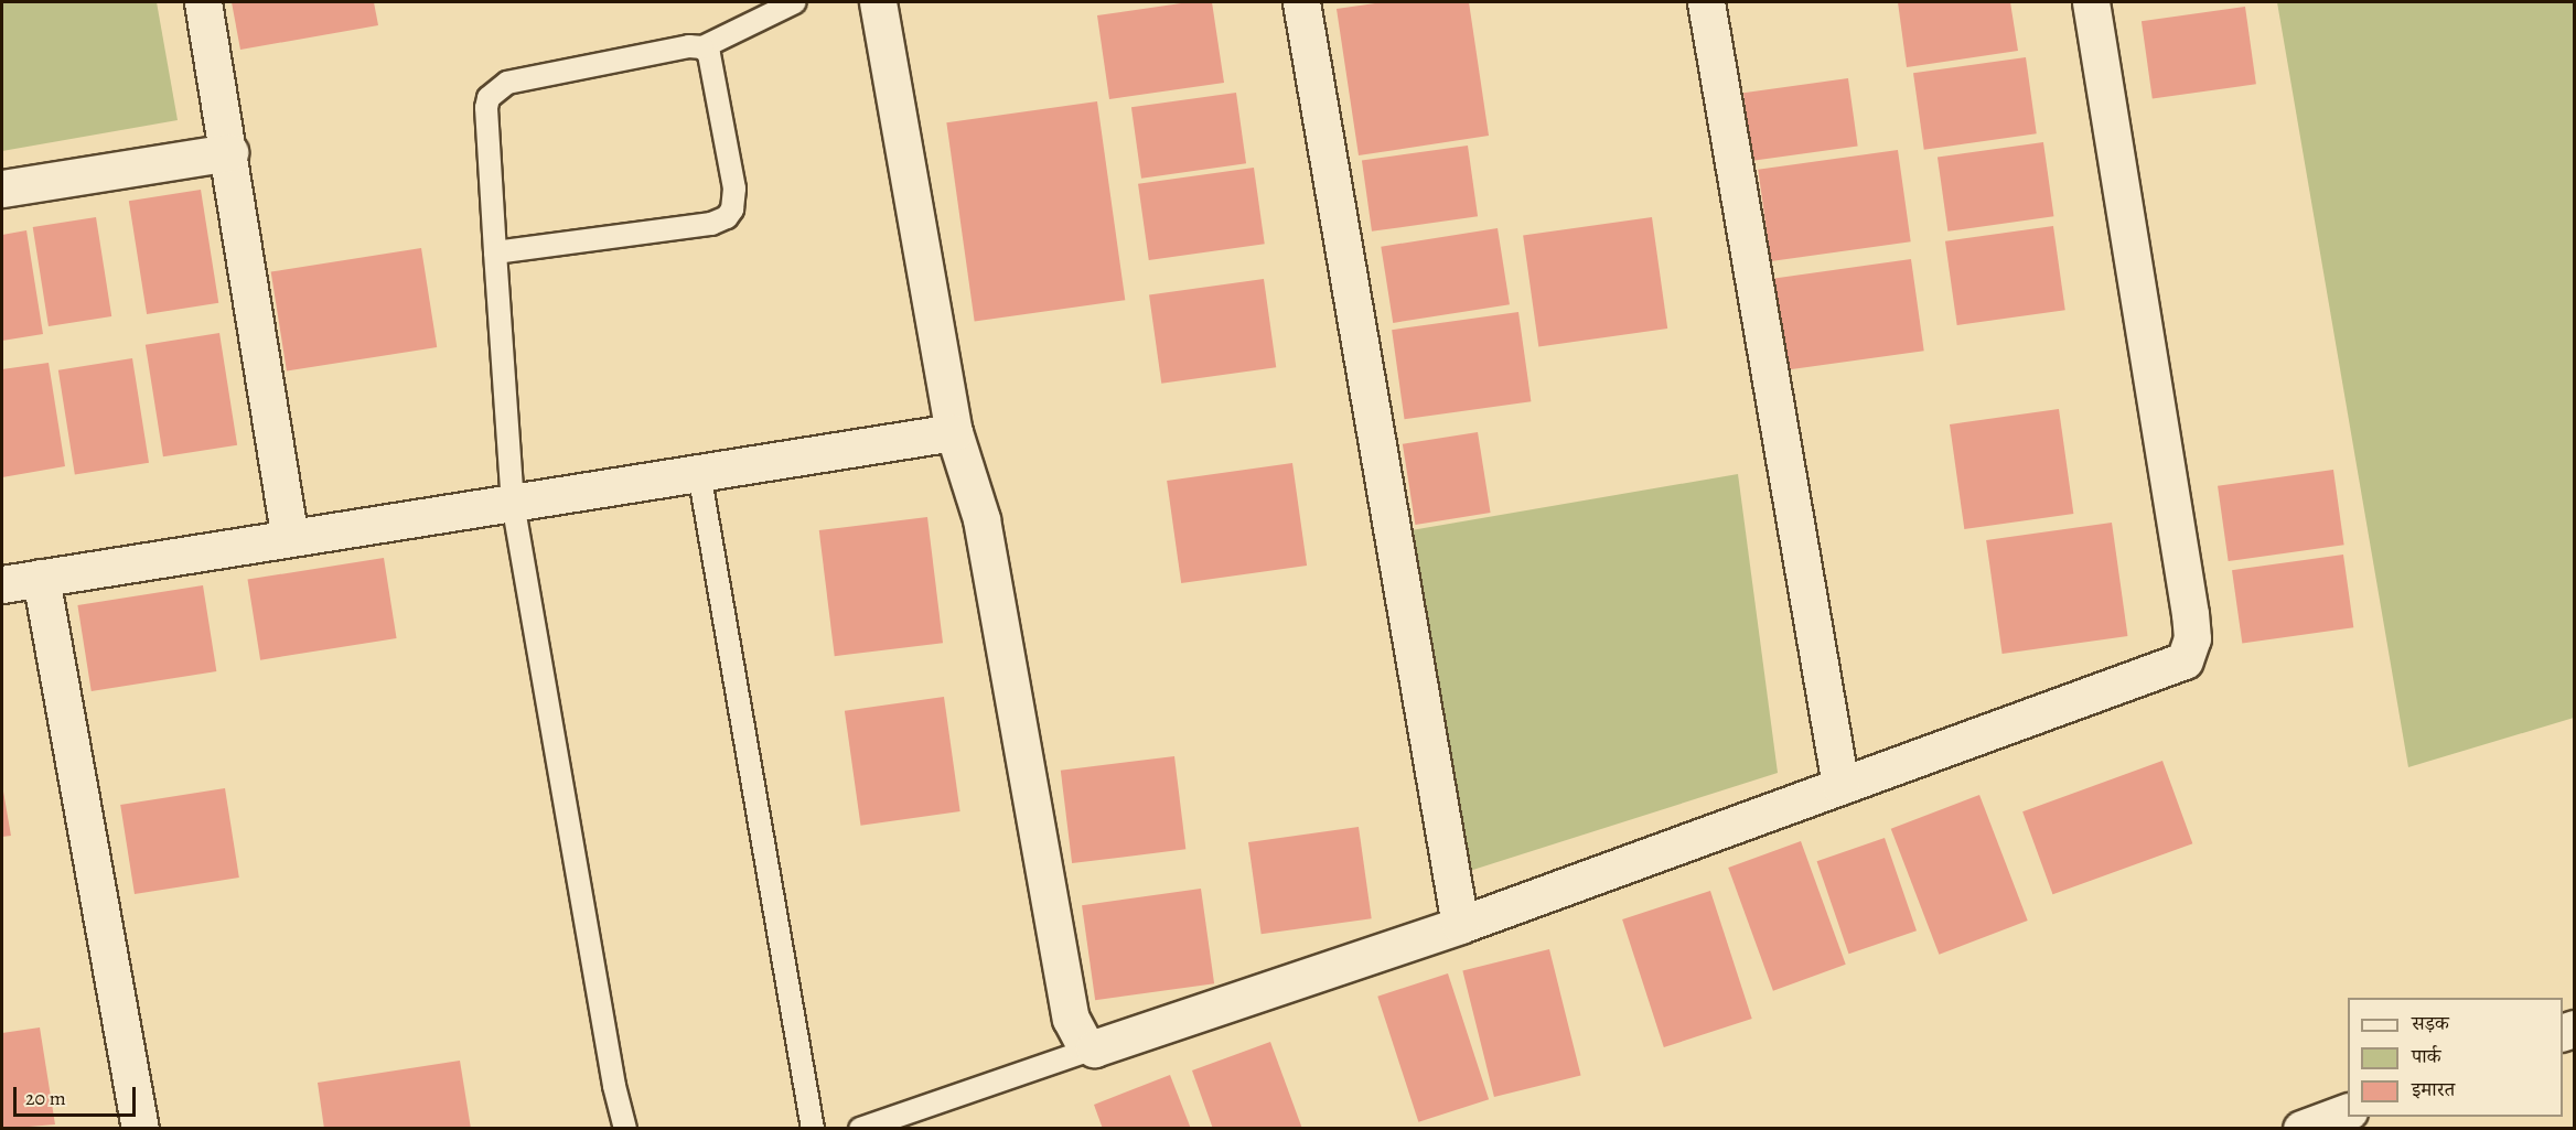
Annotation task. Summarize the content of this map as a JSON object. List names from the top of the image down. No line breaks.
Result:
{"legend":["सड़क","पार्क","इमारत"],"scale_bar":"20 m"}
